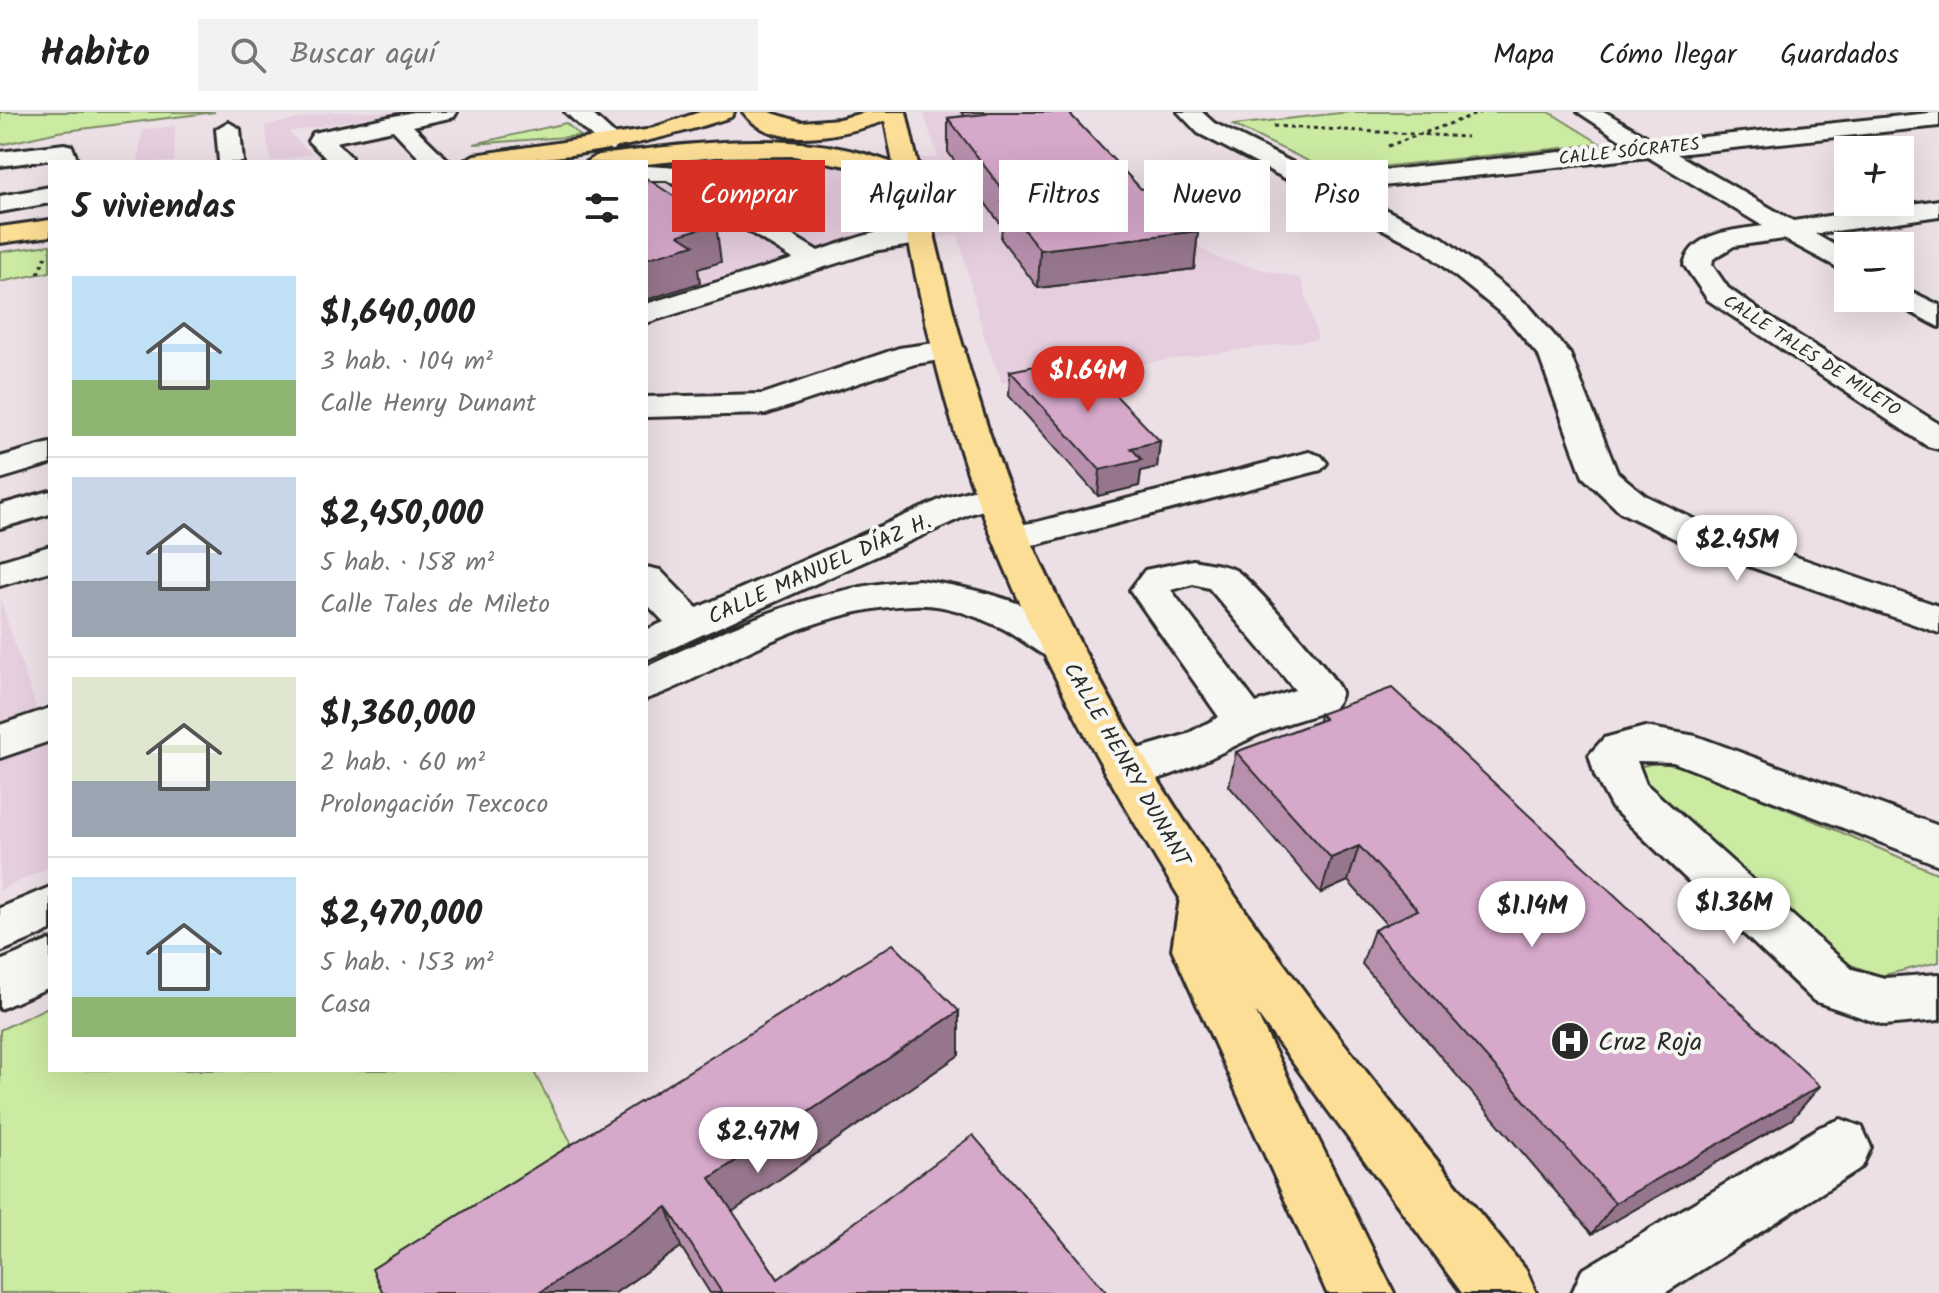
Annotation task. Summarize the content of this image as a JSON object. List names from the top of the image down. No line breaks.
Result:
{"streets":{"main road":["CALLE HENRY DUNANT"],"street":["CALLE SÓCRATES","CALLE TALES DE MILETO","CALLE MANUEL DÍAZ H."]},"crossings":[["CALLE MANUEL DÍAZ H.","CALLE HENRY DUNANT"]],"places":{"hospital":["Cruz Roja"]},"page":{"header":"Habito","search":"Buscar aquí","nav":["Mapa","Cómo llegar","Guardados"],"map_buttons":["+","−"],"chip":["Comprar","Alquilar","Filtros","Nuevo","Piso"],"heading":"5 viviendas","list":[{"name":"$1,640,000","note":"3 hab. · 104 m² · Calle Henry Dunant"},{"name":"$2,450,000","note":"5 hab. · 158 m² · Calle Tales de Mileto"},{"name":"$1,360,000","note":"2 hab. · 60 m² · Prolongación Texcoco"},{"name":"$2,470,000","note":"5 hab. · 153 m² · Casa"}],"price":["$1.64M","$2.45M","$1.36M","$1.14M","$2.47M"]}}
